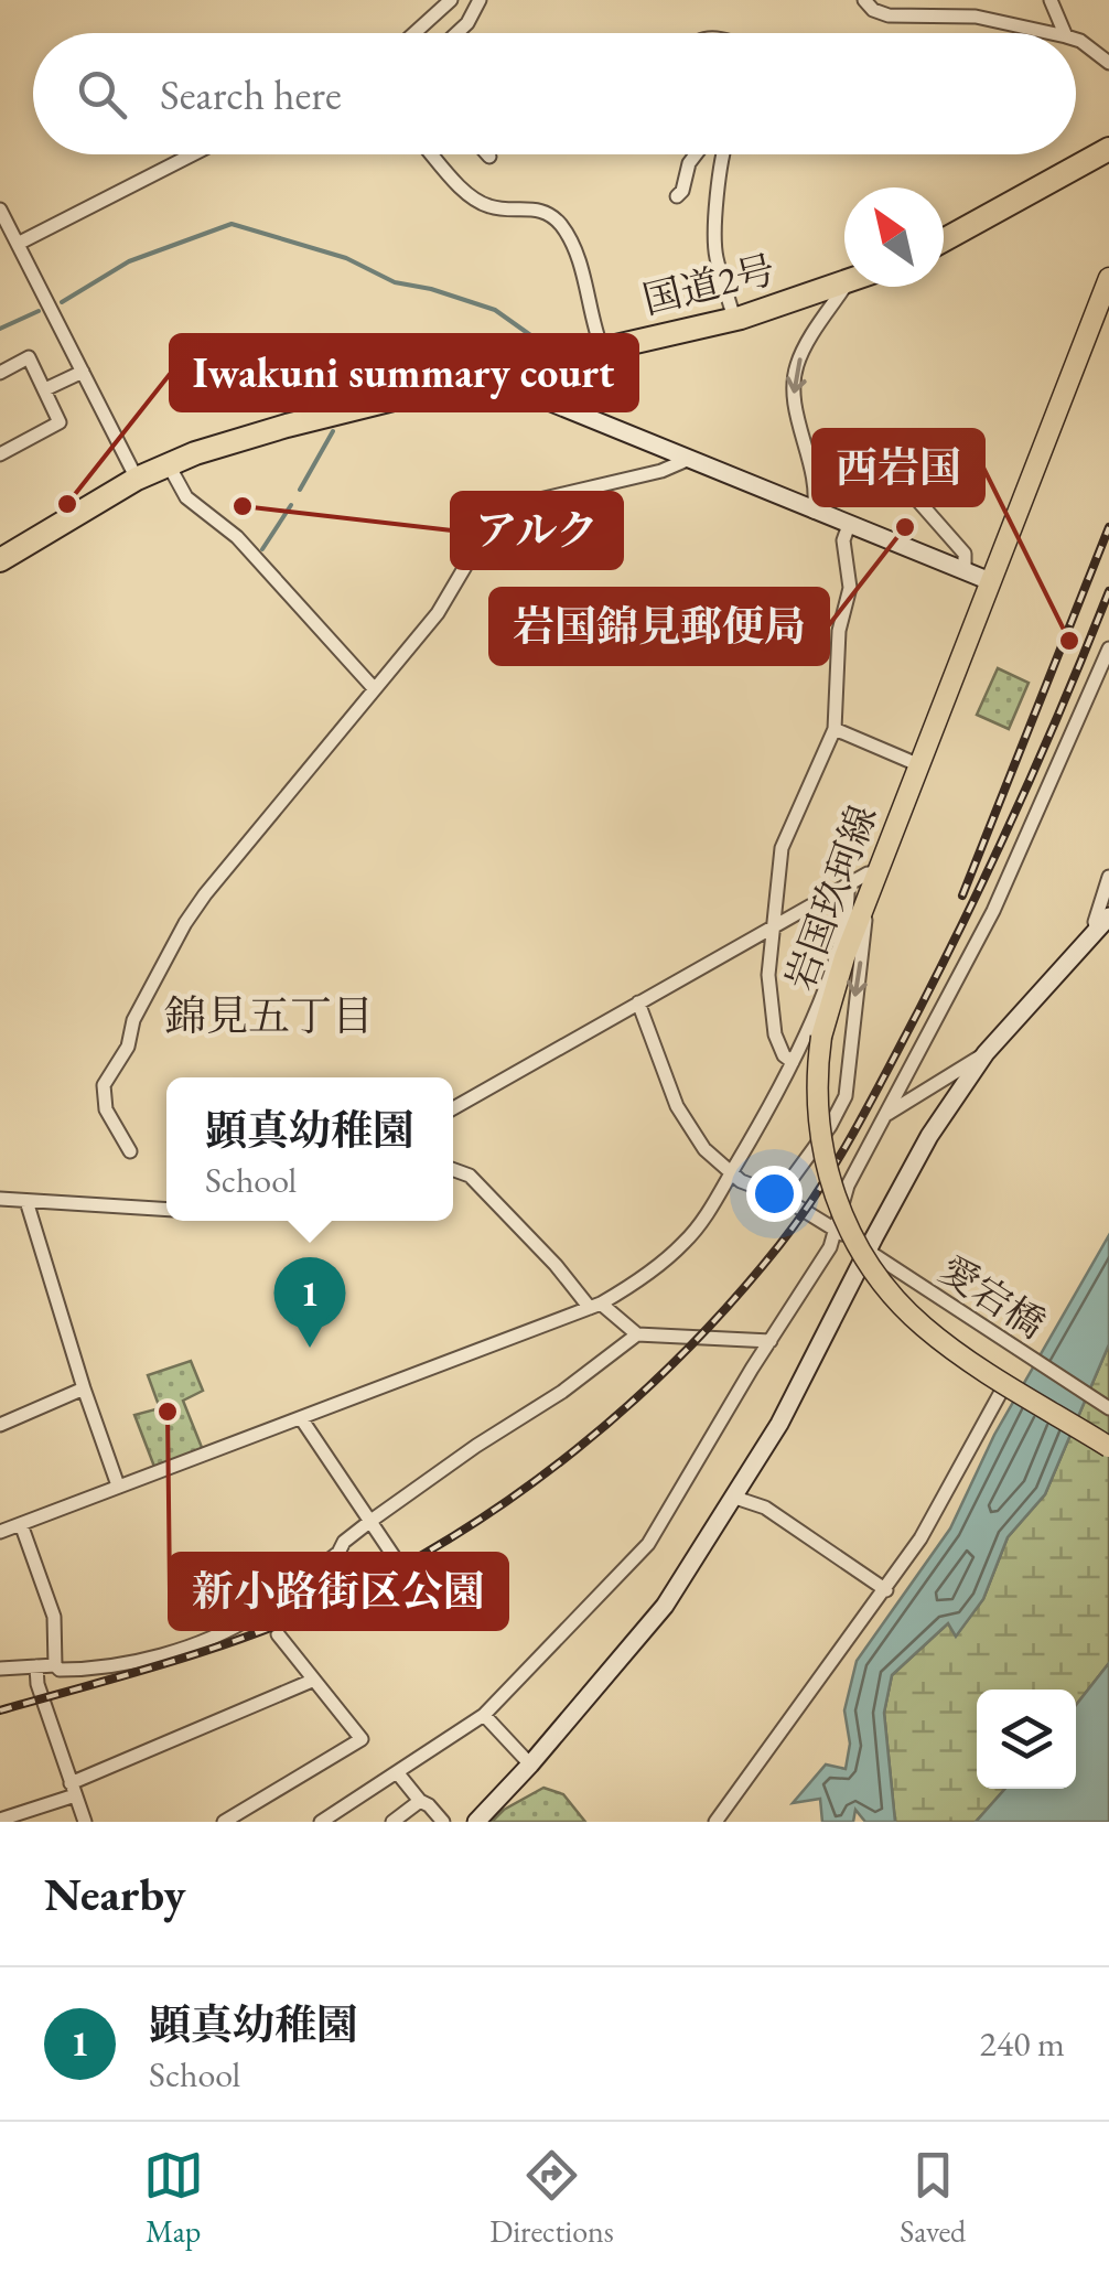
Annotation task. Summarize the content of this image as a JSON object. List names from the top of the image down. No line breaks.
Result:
{"streets":{"highway":["国道2号"],"main road":["岩国玖珂線"],"street":["愛宕橋"]},"districts":["錦見五丁目"],"places":["Iwakuni summary court","アルク","岩国錦見郵便局","西岩国","新小路街区公園"],"north":"top left","page":{"search":"Search here","popup":["顕真幼稚園","School"],"pins":"1","heading":"Nearby","list":[{"mark":"1","name":"顕真幼稚園","note":"School","value":"240 m"}],"nav":["Map","Directions","Saved"]}}
